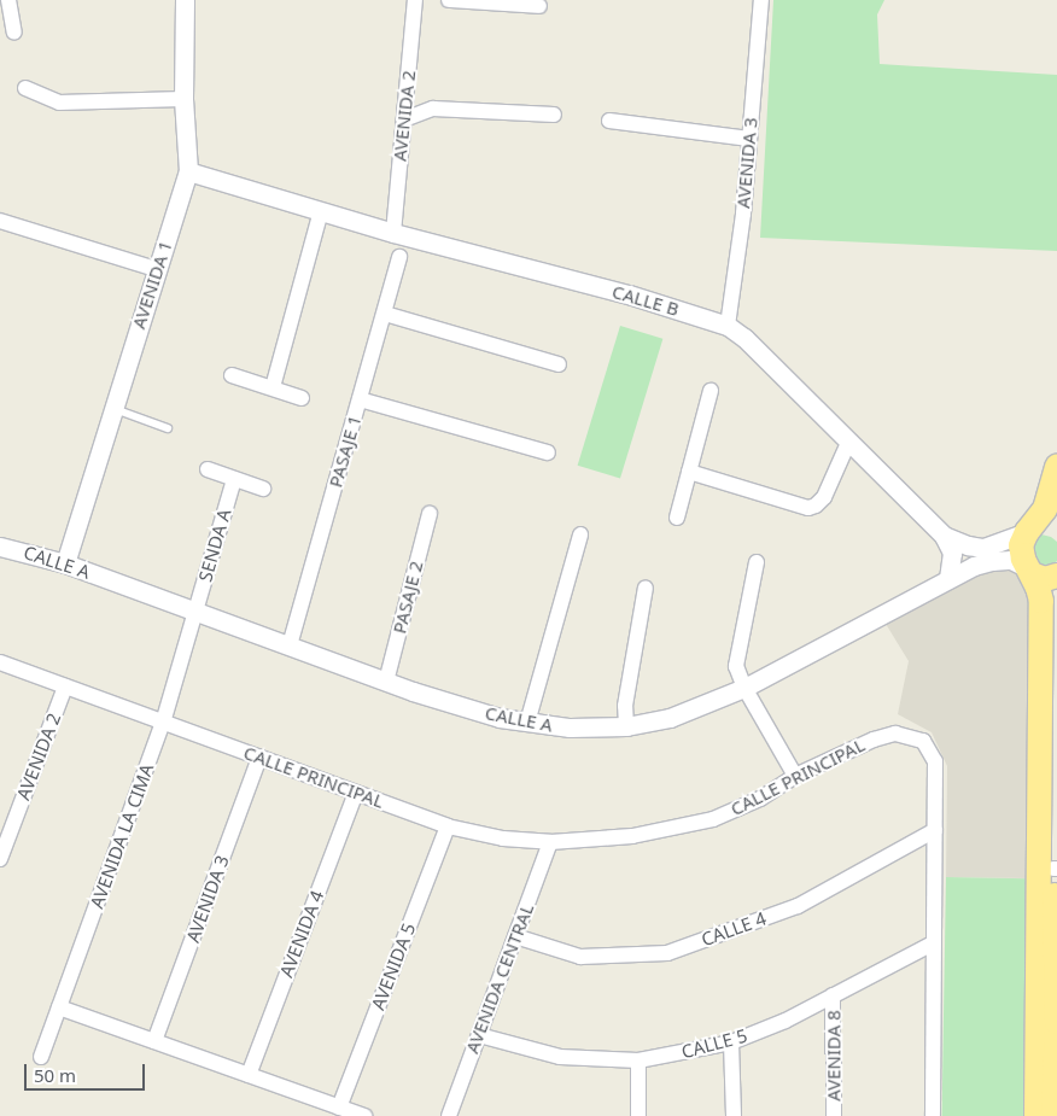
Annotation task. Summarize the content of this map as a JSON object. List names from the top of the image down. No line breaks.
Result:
{"streets":{"street":["AVENIDA 2","AVENIDA 3","AVENIDA 1","CALLE B","PASAJE 1","SENDA A","CALLE A","PASAJE 2","CALLE PRINCIPAL","AVENIDA LA CIMA","CALLE 4","AVENIDA 4","AVENIDA 5","AVENIDA CENTRAL","CALLE 5","AVENIDA 8"]},"crossings":[["AVENIDA 2","CALLE B"],["AVENIDA 2","CALLE PRINCIPAL"],["AVENIDA 3","CALLE B"],["AVENIDA 3","CALLE PRINCIPAL"],["AVENIDA 1","CALLE B"],["AVENIDA 1","CALLE A"],["PASAJE 1","CALLE A"],["SENDA A","CALLE A"],["SENDA A","AVENIDA LA CIMA"],["CALLE A","PASAJE 2"],["CALLE A","AVENIDA LA CIMA"],["CALLE PRINCIPAL","AVENIDA LA CIMA"],["CALLE PRINCIPAL","CALLE 4"],["CALLE PRINCIPAL","AVENIDA 4"],["CALLE PRINCIPAL","AVENIDA 5"],["CALLE PRINCIPAL","AVENIDA CENTRAL"],["CALLE PRINCIPAL","CALLE 5"],["CALLE 4","AVENIDA CENTRAL"],["AVENIDA CENTRAL","CALLE 5"],["CALLE 5","AVENIDA 8"]],"scale_bar":"50 m"}
